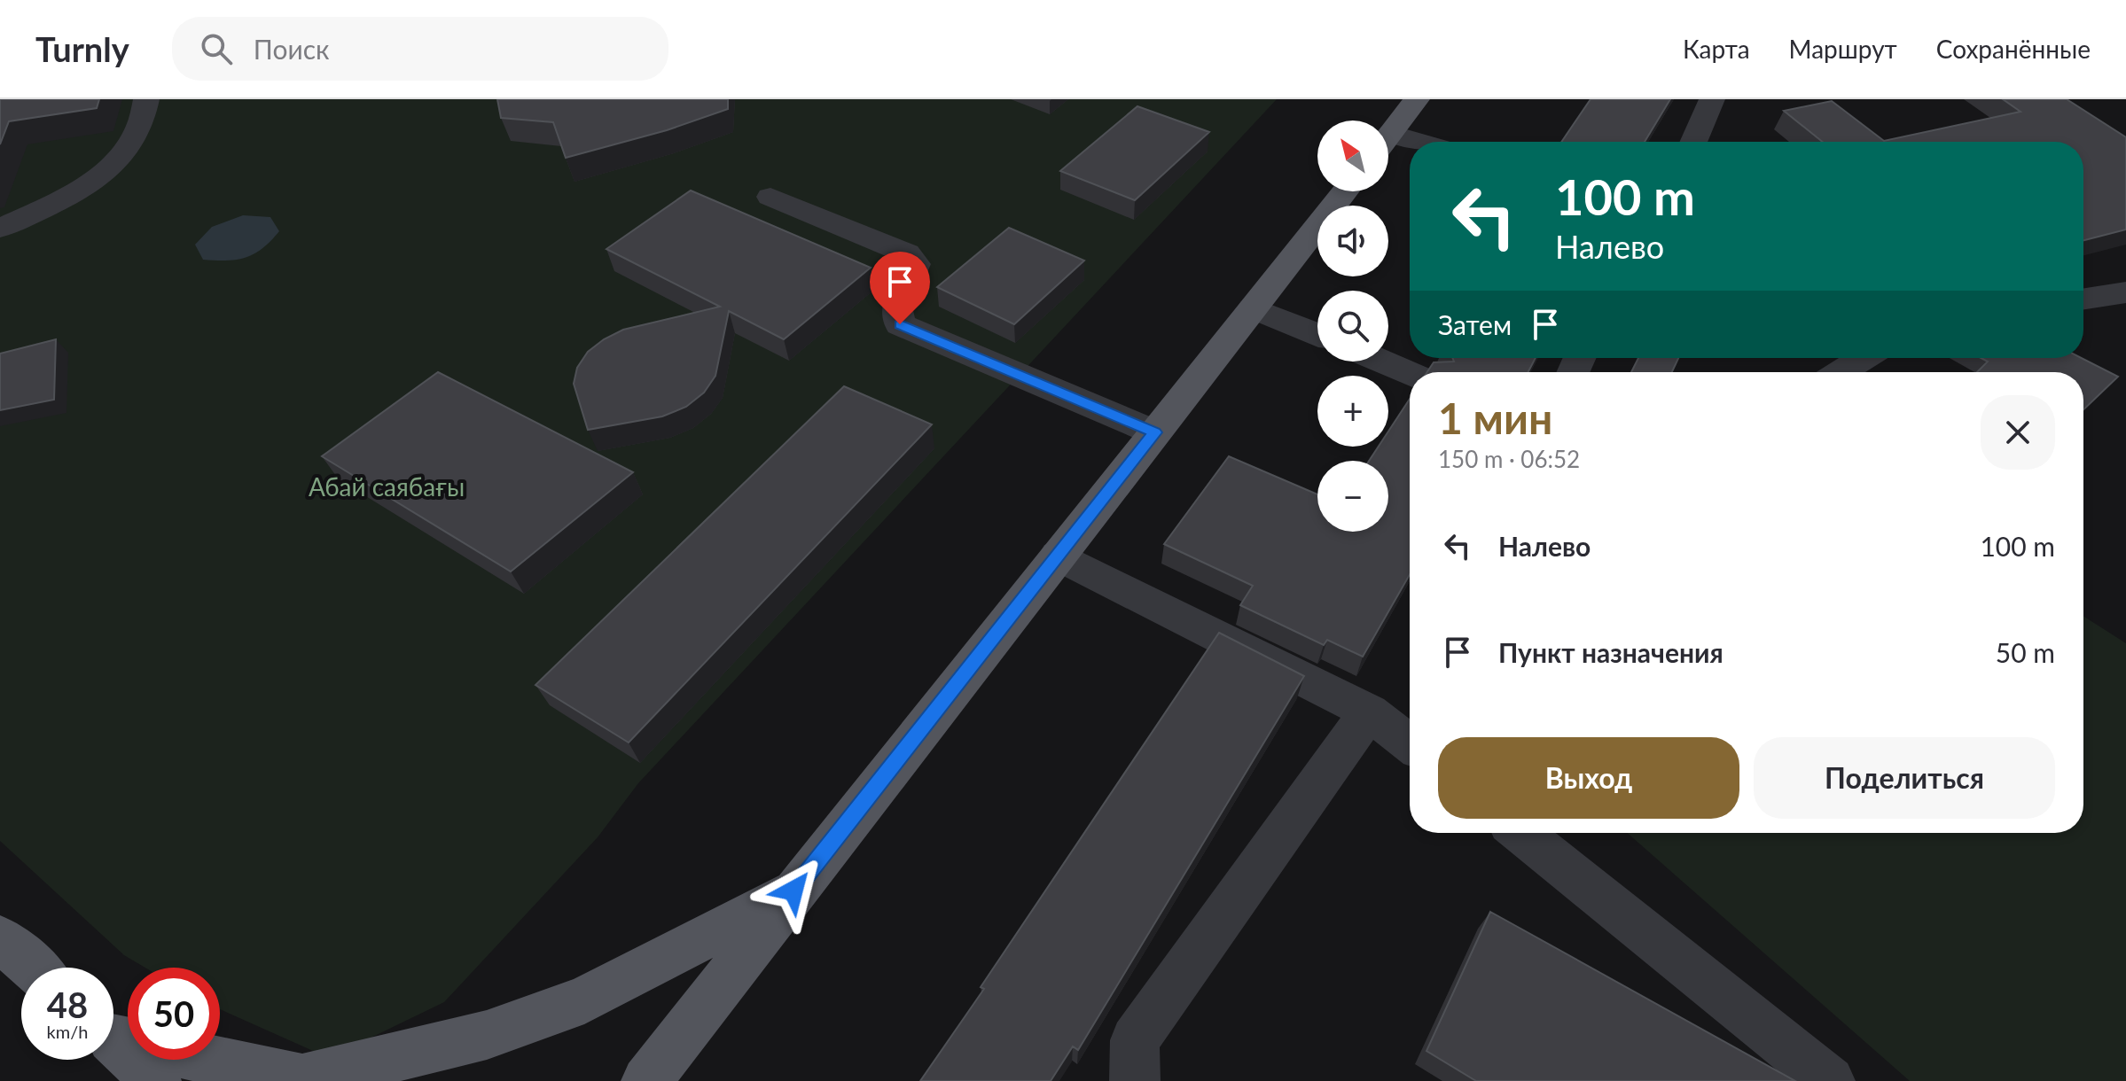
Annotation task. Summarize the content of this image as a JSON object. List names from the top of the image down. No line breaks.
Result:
{"parks":["Абай саябағы"],"north":"top left","page":{"header":"Turnly","search":"Поиск","nav":["Карта","Маршрут","Сохранённые"],"map_buttons":["+","−"],"turn":["100 m","Налево"],"then":"Затем","heading":["1 мин","150 m · 06:52"],"list":[{"name":"Налево","value":"100 m"},{"name":"Пункт назначения","value":"50 m"}],"buttons":["Выход","Поделиться"],"speed":"48 km/h","limit":"50"}}
